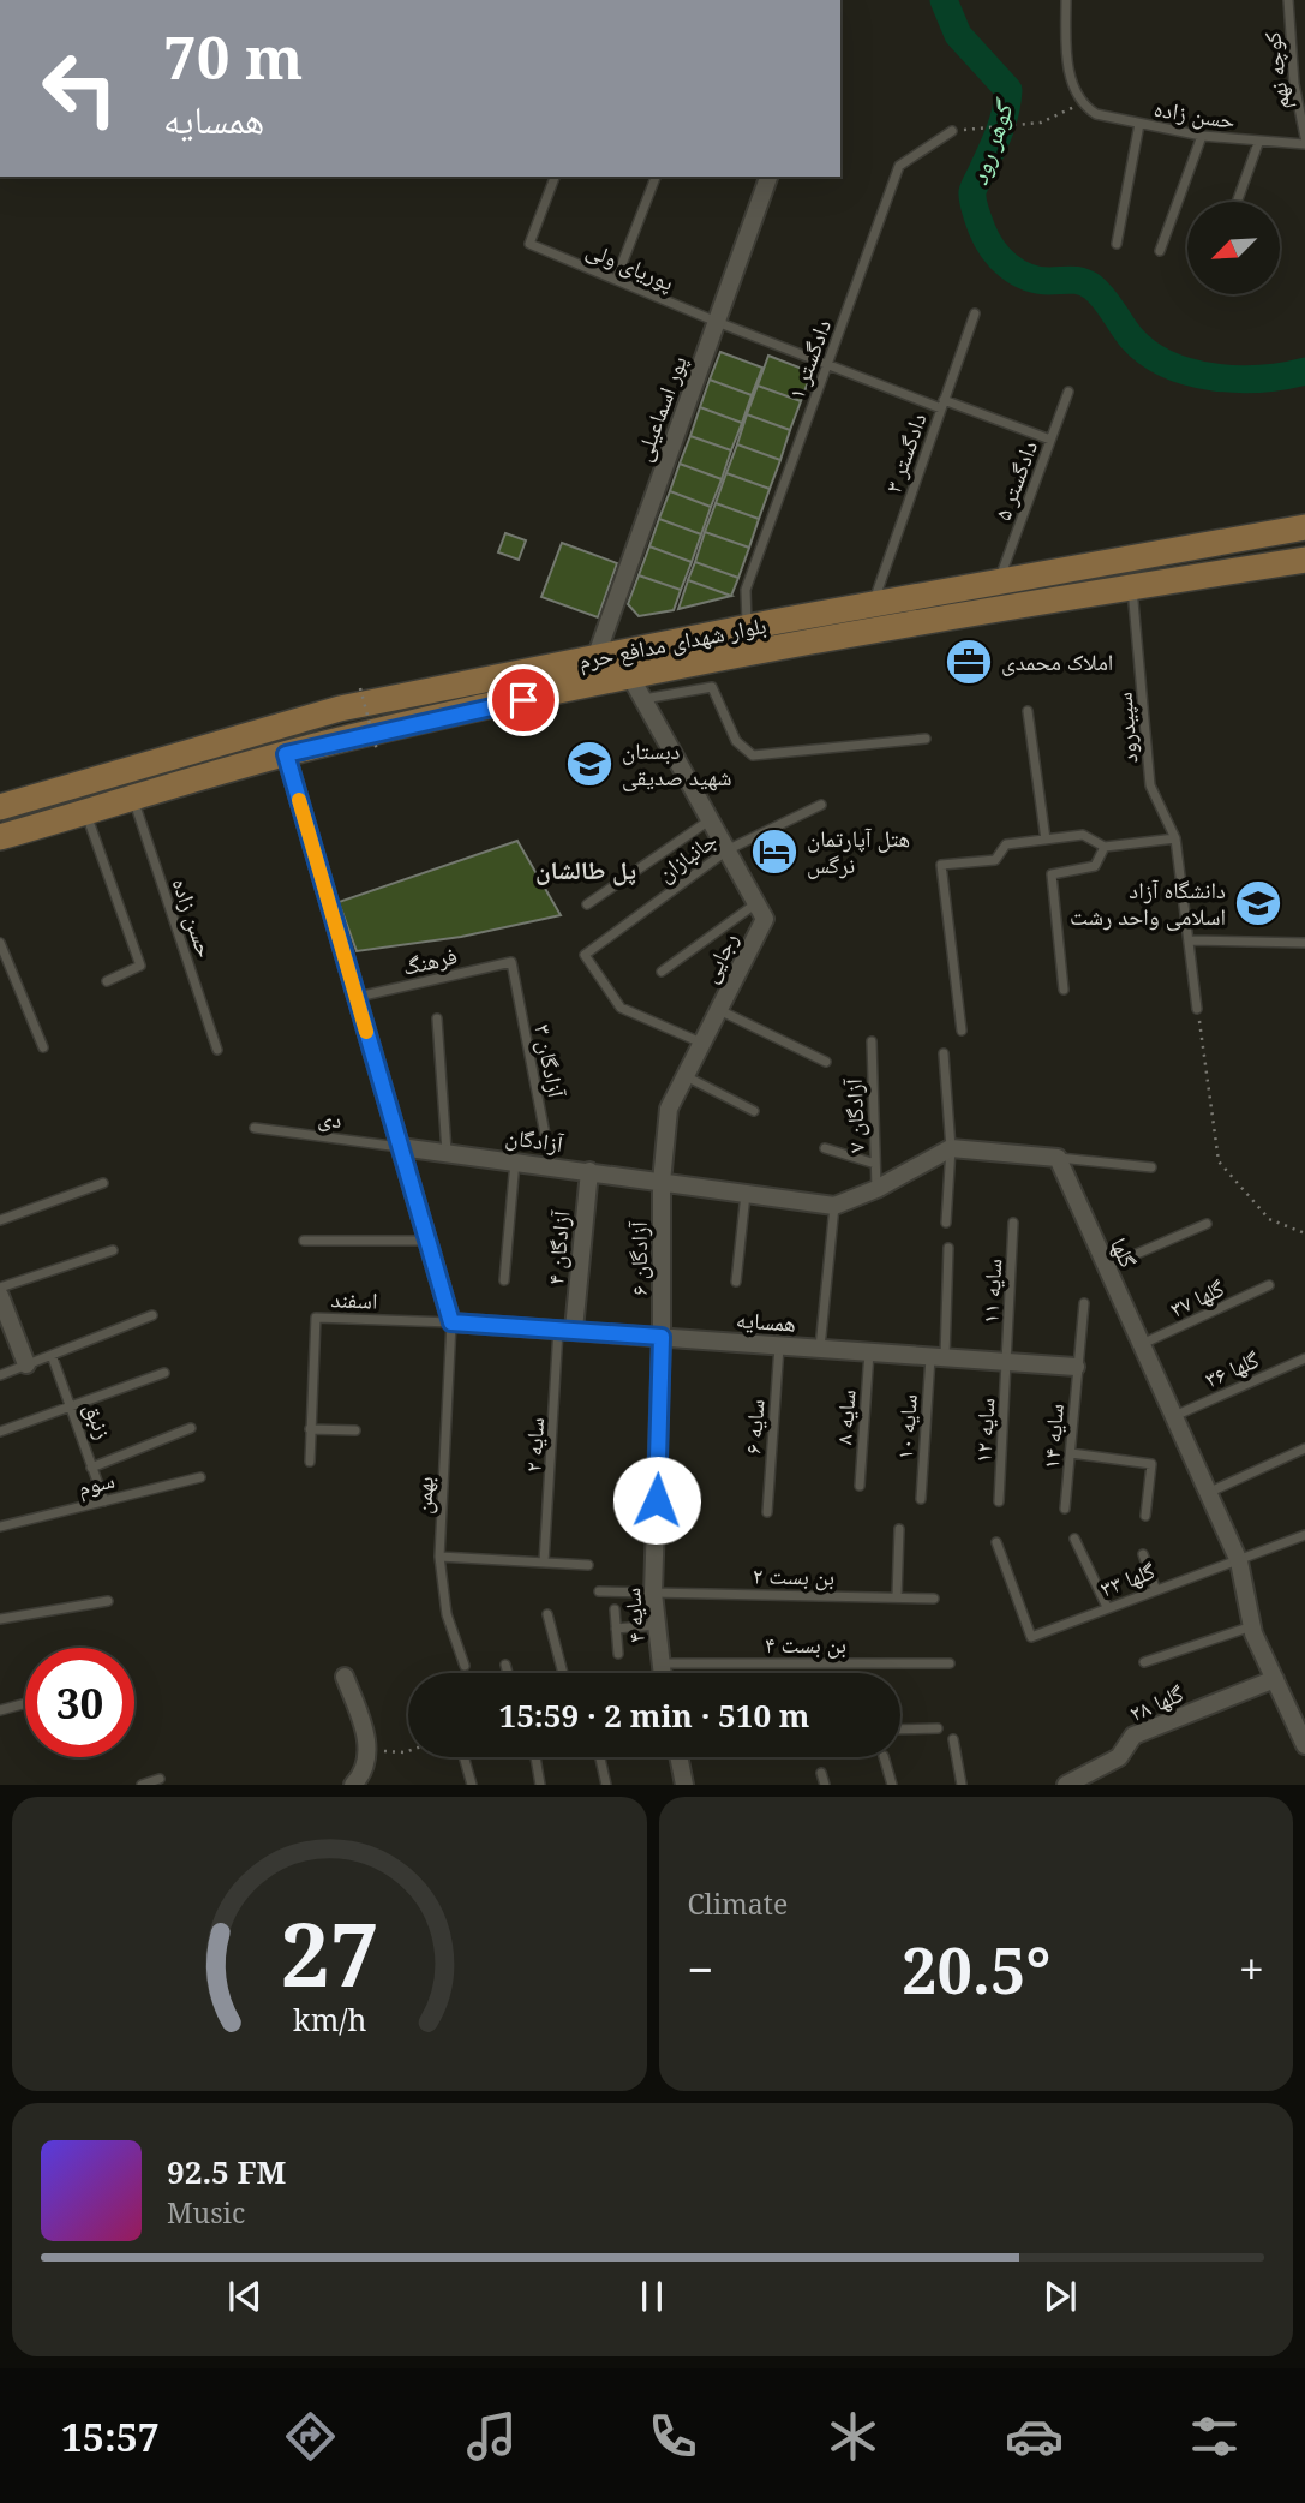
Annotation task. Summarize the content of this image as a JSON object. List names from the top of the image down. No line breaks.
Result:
{"streets":{"main road":["بلوار شهدای مدافع حرم"],"street":["پور اسماعیلی","رجایی","آزادگان","آزادگان ۴","گلها","آزادگان ۶","همسایه","سایه ۴","گلها ۲۸"],"lane":["کوچه نهم","حسن زاده","پوریای ولی","دادگستر ۱","دادگستر ۳","دادگستر ۵","سپیدرود","جانبازان","فرهنگ","آزادگان ۳","آزادگان ۷","دی","سایه ۱۱","گلها ۳۷","اسفند","گلها ۳۶","سایه ۸","زنبق","سایه ۶","سایه ۱۰","سایه ۱۲","سایه ۱۴","سایه ۲","سوم","بهمن","بن بست ۲","گلها ۳۳","بن بست ۴"]},"crossings":[["حسن زاده","بلوار شهدای مدافع حرم"],["پوریای ولی","دادگستر ۱"],["پوریای ولی","پور اسماعیلی"],["پوریای ولی","دادگستر ۳"],["پوریای ولی","دادگستر ۵"],["دادگستر ۱","بلوار شهدای مدافع حرم"],["پور اسماعیلی","بلوار شهدای مدافع حرم"],["دادگستر ۳","بلوار شهدای مدافع حرم"],["دادگستر ۵","بلوار شهدای مدافع حرم"],["بلوار شهدای مدافع حرم","سپیدرود"],["جانبازان","رجایی"],["رجایی","آزادگان"],["رجایی","آزادگان ۶"],["فرهنگ","آزادگان ۳"],["آزادگان ۳","آزادگان"],["دی","آزادگان"],["آزادگان","آزادگان ۴"],["آزادگان","آزادگان ۶"],["آزادگان ۴","همسایه"],["آزادگان ۴","سایه ۲"],["گلها","گلها ۳۷"],["گلها","گلها ۳۶"],["گلها","گلها ۳۳"],["گلها","گلها ۲۸"],["آزادگان ۶","همسایه"],["آزادگان ۶","سایه ۴"],["سایه ۱۱","همسایه"],["سایه ۱۱","سایه ۱۲"],["اسفند","همسایه"],["اسفند","بهمن"],["همسایه","سایه ۸"],["همسایه","سایه ۶"],["همسایه","سایه ۱۰"],["همسایه","سایه ۱۲"],["همسایه","سایه ۱۴"],["همسایه","سایه ۲"],["همسایه","بهمن"],["همسایه","سایه ۴"],["زنبق","سوم"],["بن بست ۲","سایه ۴"],["سایه ۴","بن بست ۴"]],"districts":["پل طالشان"],"water":["گوهر رود"],"places":{"office":["املاک محمدی"],"school or university":["دبستان شهید صدیقی","دانشگاه آزاد اسلامی واحد رشت"],"hotel":["هتل آپارتمان نرگس"]},"north":"bottom left","page":{"turn":["70 m","همسایه"],"limit":"30","trip":"15:59 · 2 min · 510 m","tile":"Climate","heat":["−","20.5°","+"],"song":["92.5 FM","Music"],"tabs":"15:57","gauge":["27","km/h"]}}
